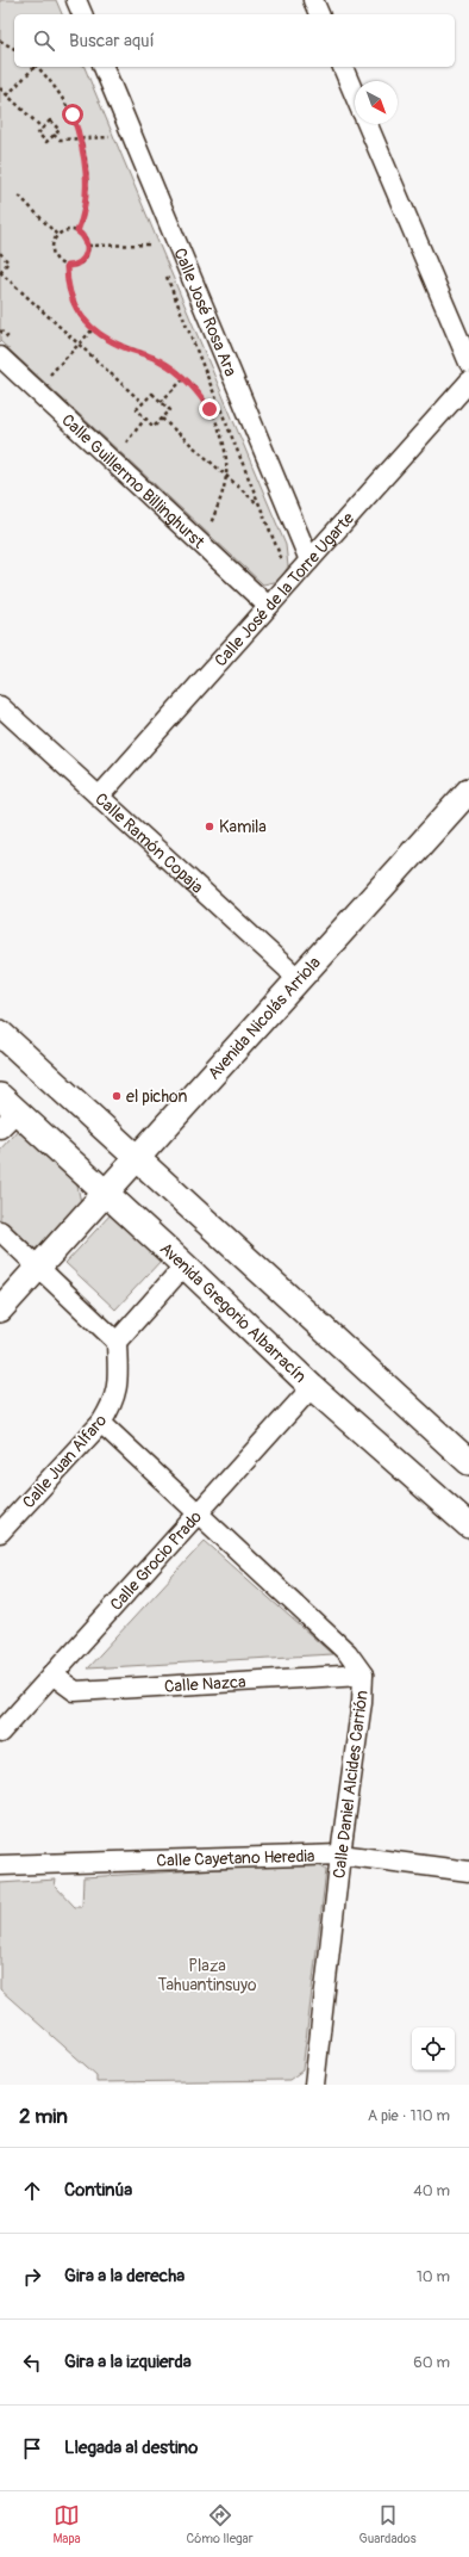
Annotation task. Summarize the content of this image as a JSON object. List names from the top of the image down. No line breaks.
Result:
{"streets":{"street":["Calle José Rosa Ara","Calle Guillermo Billinghurst","Calle José de la Torre Ugarte","Calle Ramón Copaja","Avenida Nicolás Arriola","Avenida Gregorio Albarracín","Calle Juan Alfaro","Calle Grocio Prado","Calle Nazca","Calle Daniel Alcides Carrión","Calle Cayetano Heredia"]},"crossings":[["Calle José Rosa Ara","Calle José de la Torre Ugarte"],["Calle Guillermo Billinghurst","Calle José de la Torre Ugarte"],["Calle José de la Torre Ugarte","Calle Ramón Copaja"],["Calle Ramón Copaja","Avenida Nicolás Arriola"],["Avenida Nicolás Arriola","Avenida Gregorio Albarracín"],["Avenida Gregorio Albarracín","Calle Grocio Prado"],["Calle Juan Alfaro","Calle Daniel Alcides Carrión"],["Calle Grocio Prado","Calle Nazca"],["Calle Grocio Prado","Calle Daniel Alcides Carrión"],["Calle Nazca","Calle Daniel Alcides Carrión"],["Calle Daniel Alcides Carrión","Calle Cayetano Heredia"]],"parks":["Plaza Tahuantinsuyo"],"places":["Kamila","el pichon"],"north":"bottom right","page":{"search":"Buscar aquí","heading":["2 min","A pie · 110 m"],"list":[["Continúa","40 m"],["Gira a la derecha","10 m"],["Gira a la izquierda","60 m"],"Llegada al destino"],"nav":["Mapa","Cómo llegar","Guardados"]}}
